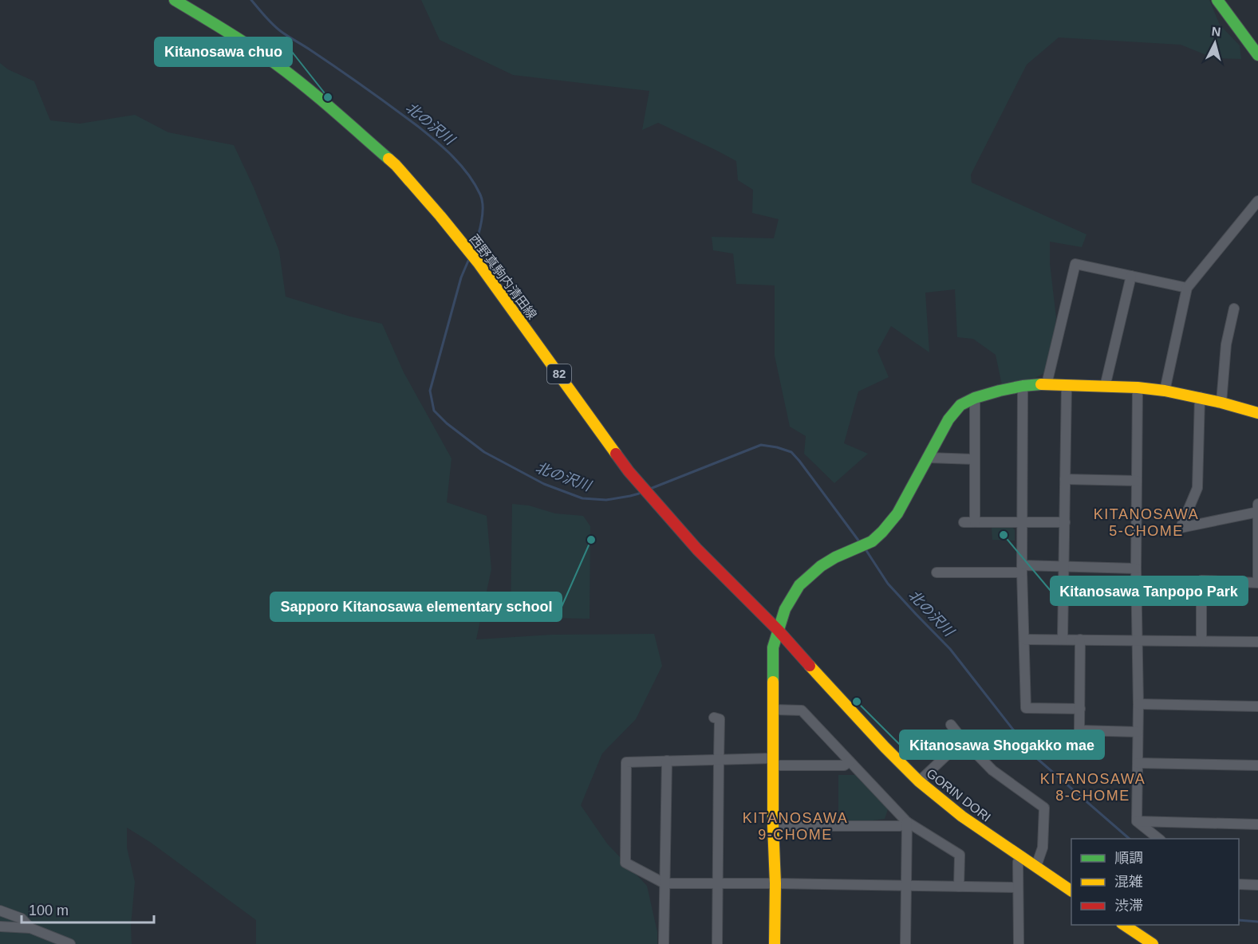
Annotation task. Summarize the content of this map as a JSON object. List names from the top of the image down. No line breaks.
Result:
{"streets":{"main road":["西野真駒内清田線","82","GORIN DORI"]},"crossings":[["西野真駒内清田線","GORIN DORI"]],"districts":["KITANOSAWA 5-CHOME","KITANOSAWA 8-CHOME","KITANOSAWA 9-CHOME"],"water":["北の沢川"],"places":["Kitanosawa chuo","Kitanosawa Tanpopo Park","Sapporo Kitanosawa elementary school","Kitanosawa Shogakko mae"],"legend":["順調","混雑","渋滞"],"scale_bar":"100 m","north":"top"}
